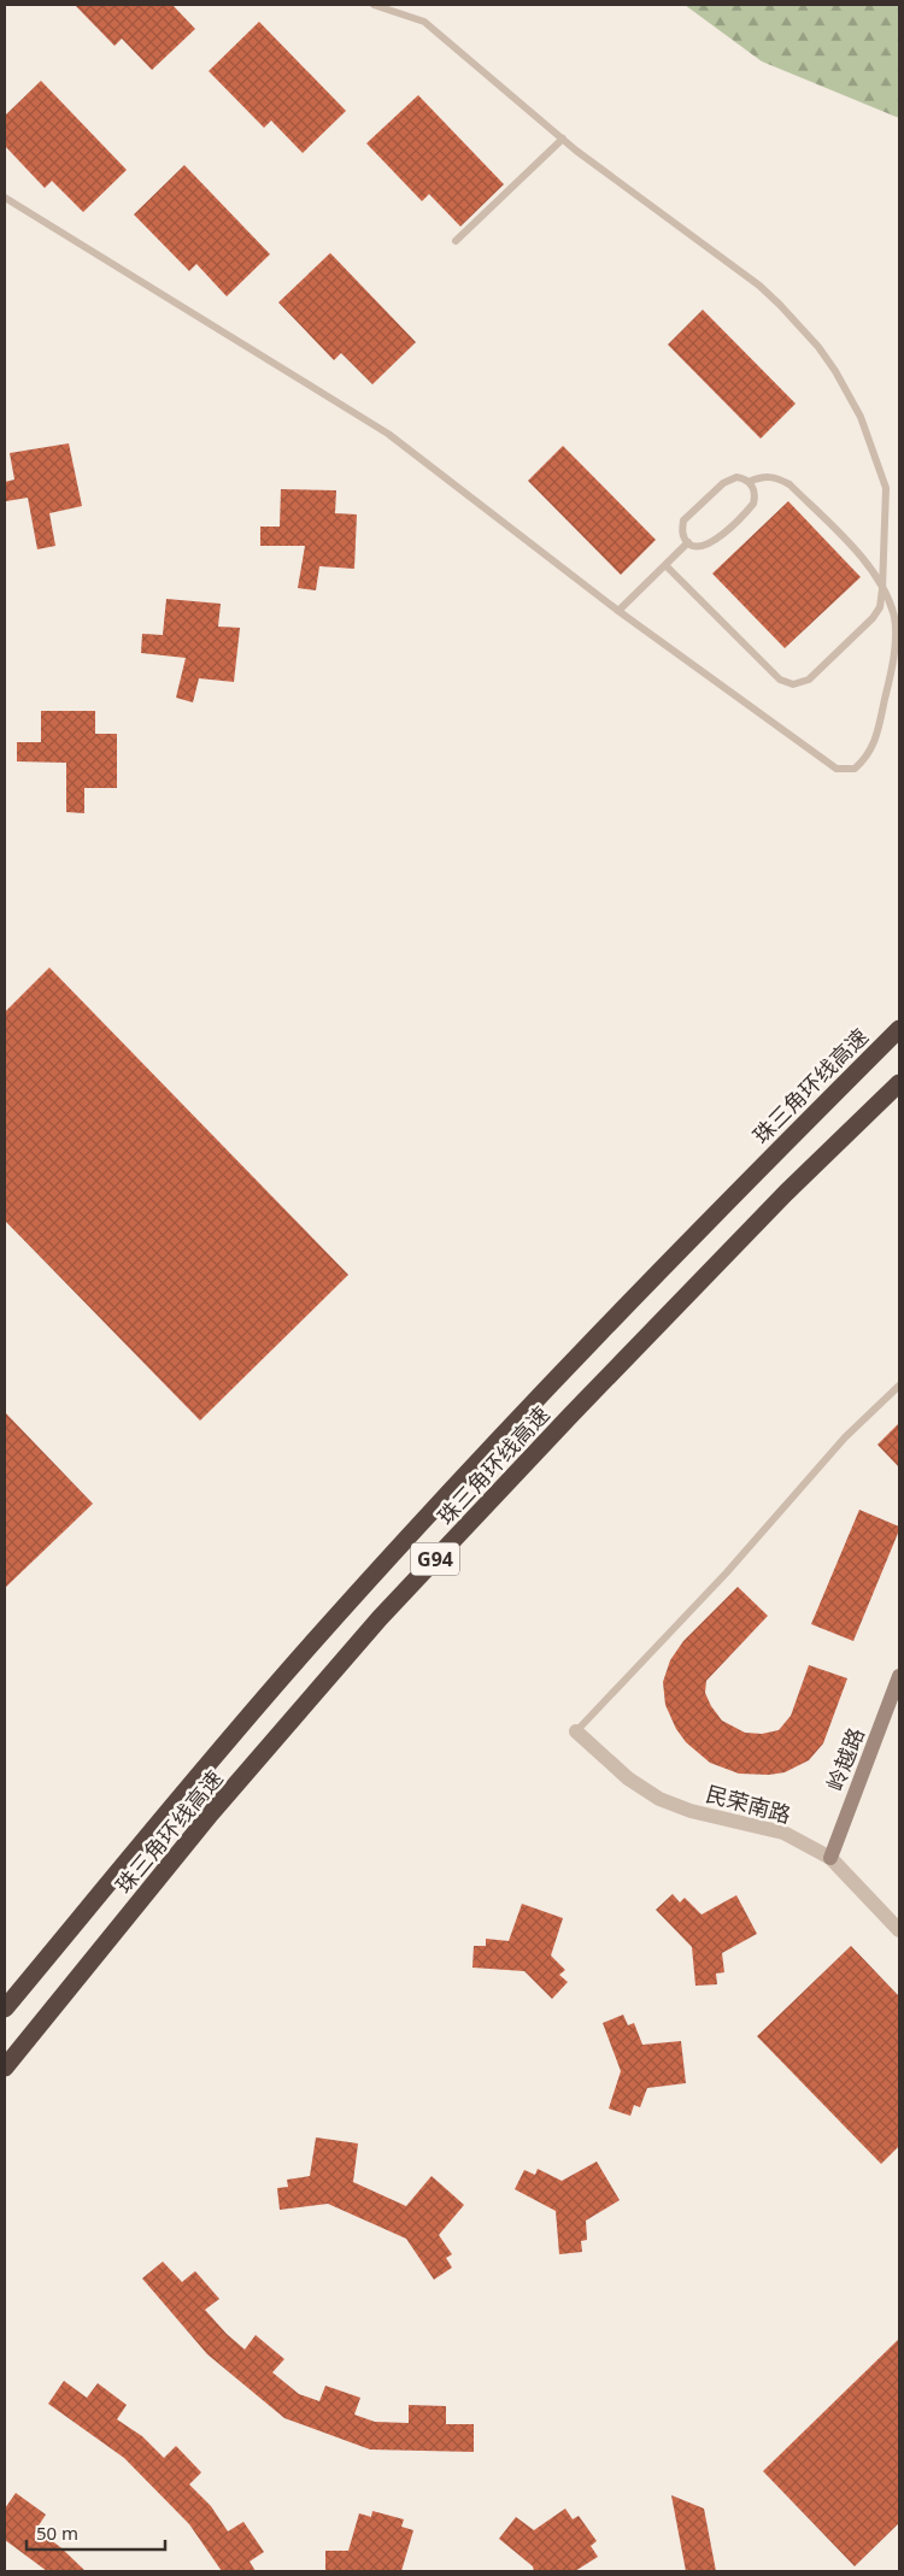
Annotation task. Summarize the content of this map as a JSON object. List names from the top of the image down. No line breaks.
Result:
{"streets":{"highway":["珠三角环线高速","G94"],"street":["岭越路","民荣南路"]},"crossings":[["岭越路","民荣南路"]],"scale_bar":"50 m"}
